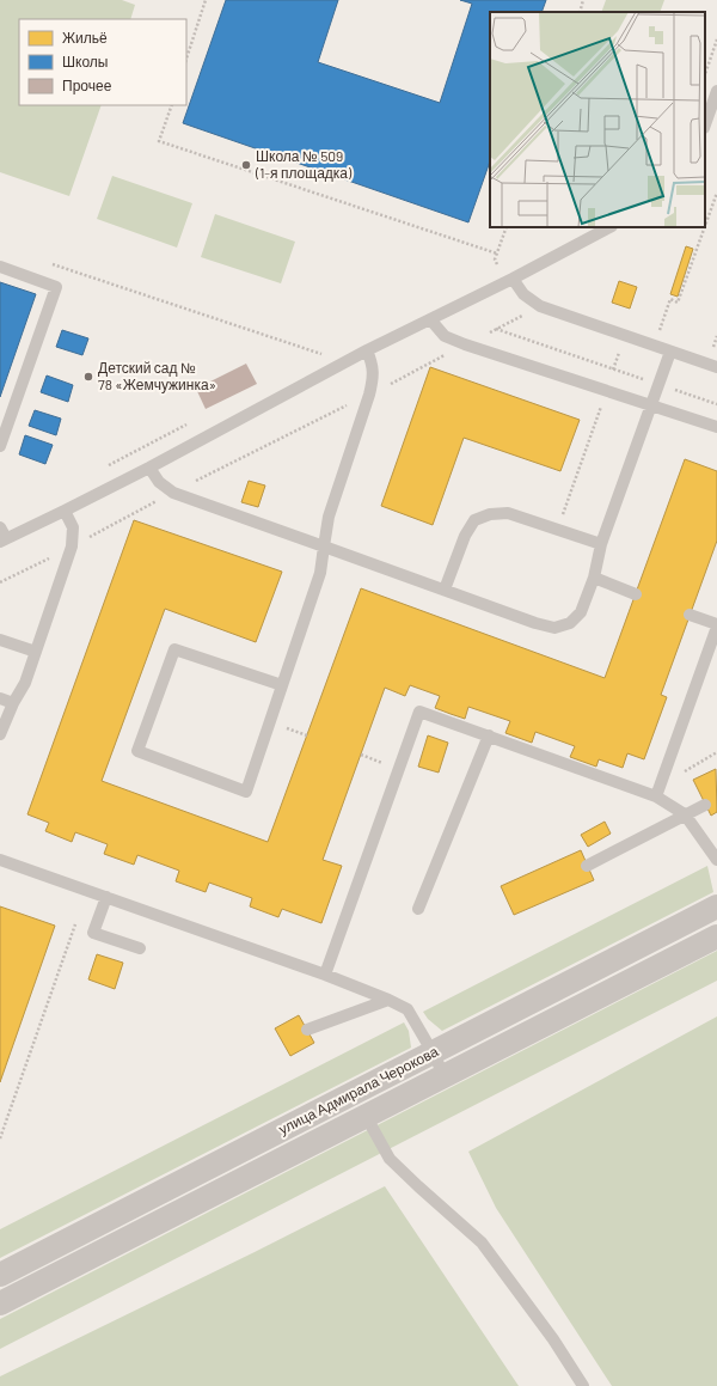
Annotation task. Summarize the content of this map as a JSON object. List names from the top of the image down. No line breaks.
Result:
{"streets":{"street":["улица Адмирала Черокова"]},"places":["Школа № 509 (1-я площадка)","Детский сад № 78 «Жемчужинка»"],"legend":["Жильё","Школы","Прочее"]}
